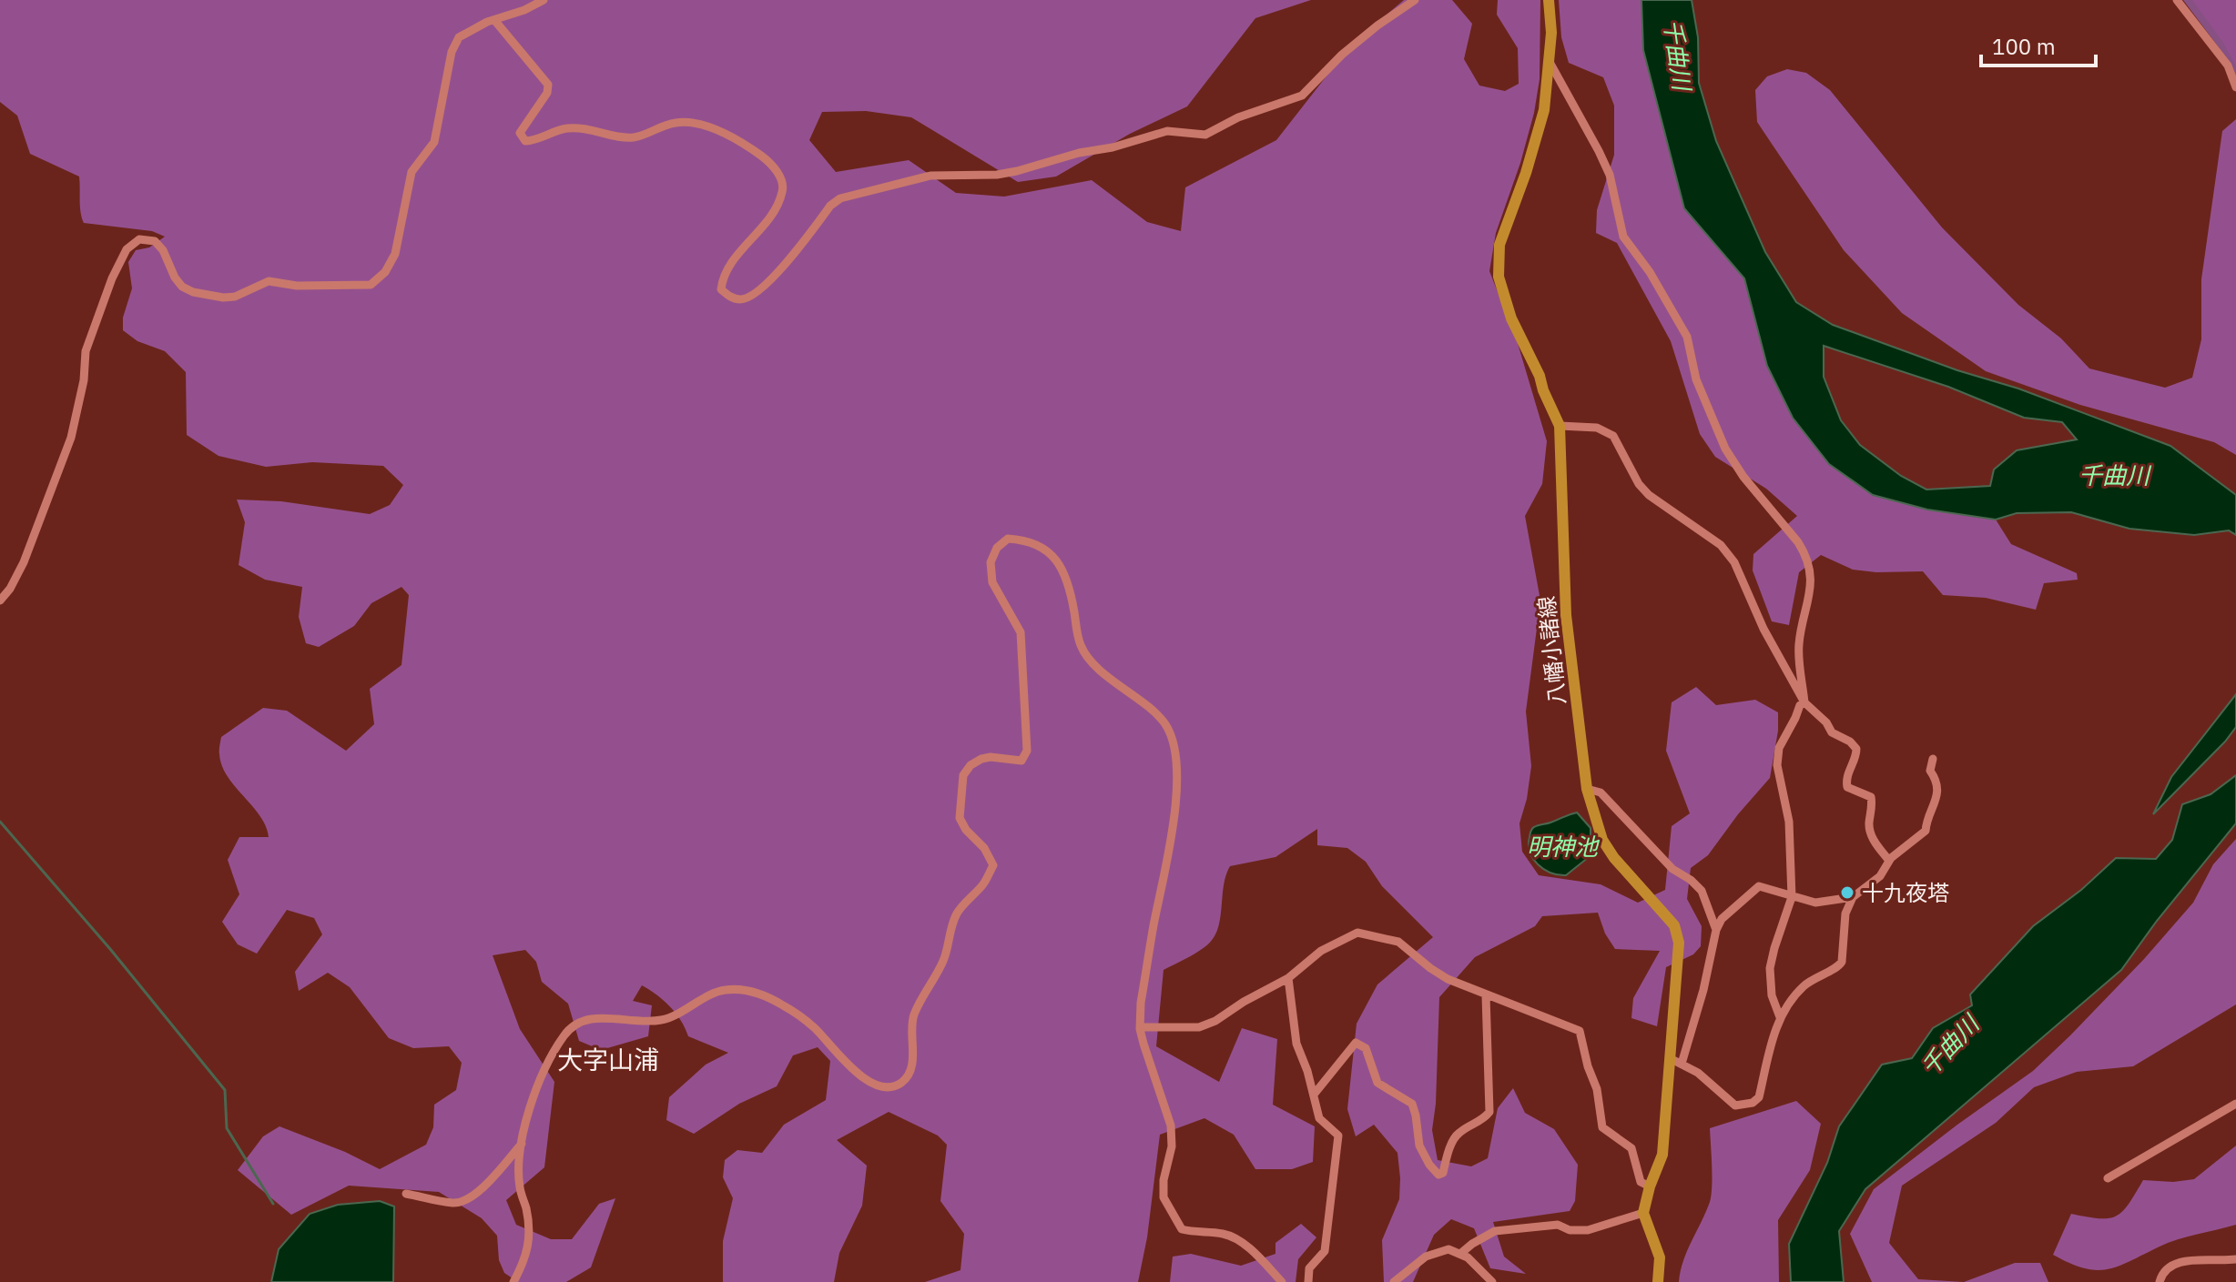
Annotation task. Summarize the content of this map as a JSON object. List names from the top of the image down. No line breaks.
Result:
{"streets":{"main road":["八幡小諸線"]},"districts":["大字山浦"],"water":["千曲川","明神池"],"places":["十九夜塔"],"scale_bar":"100 m"}
